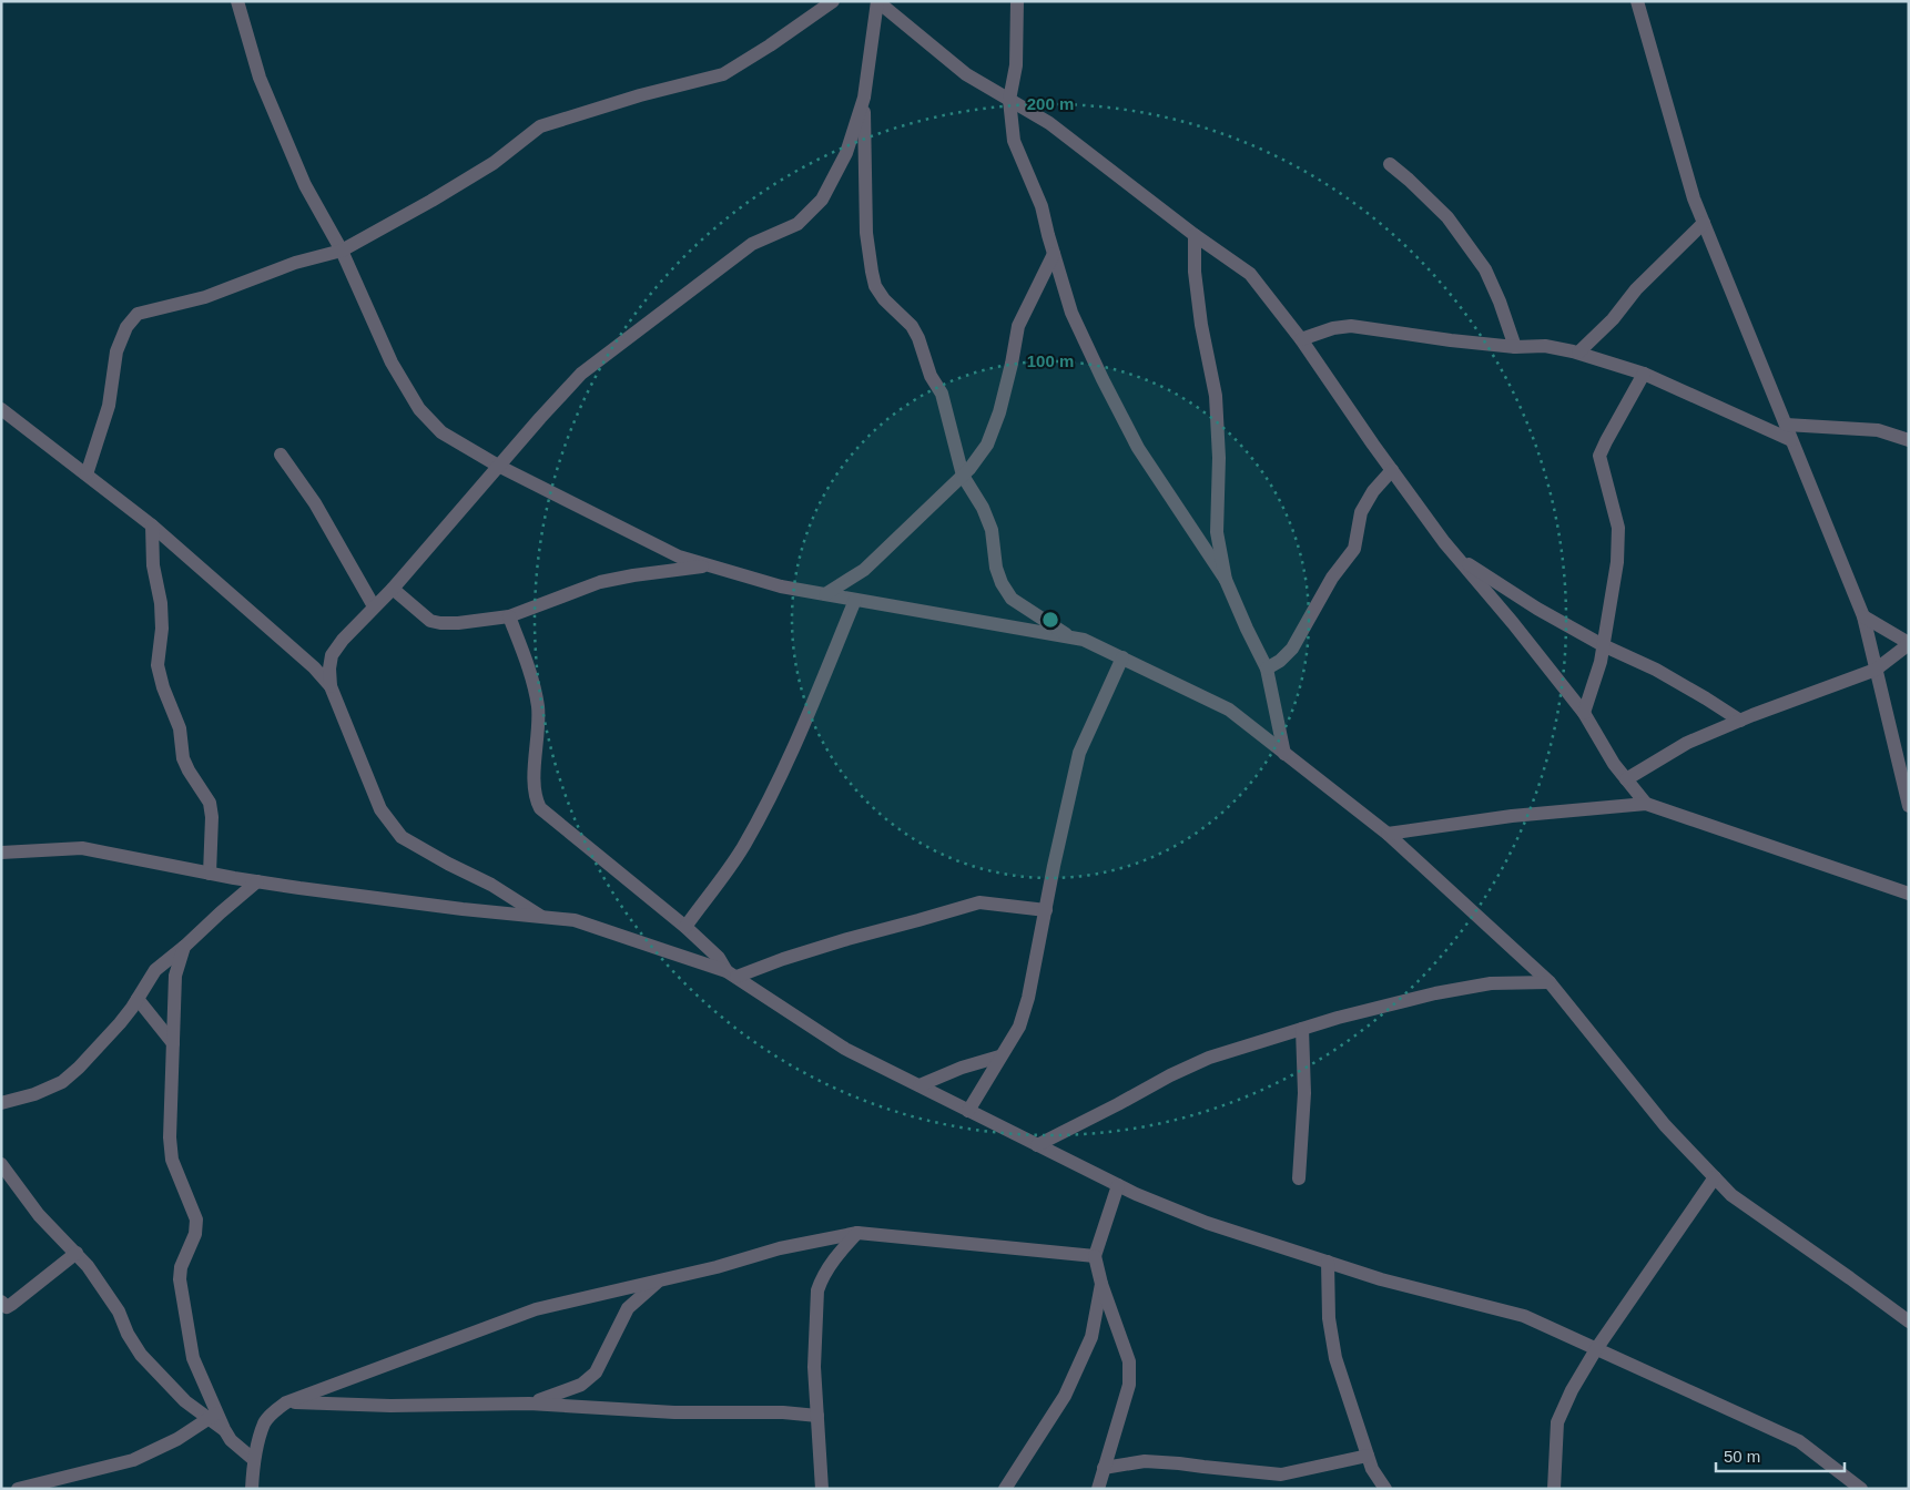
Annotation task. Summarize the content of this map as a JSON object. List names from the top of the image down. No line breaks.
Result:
{"scale_bar":"50 m","rings":["200 m","100 m"]}
